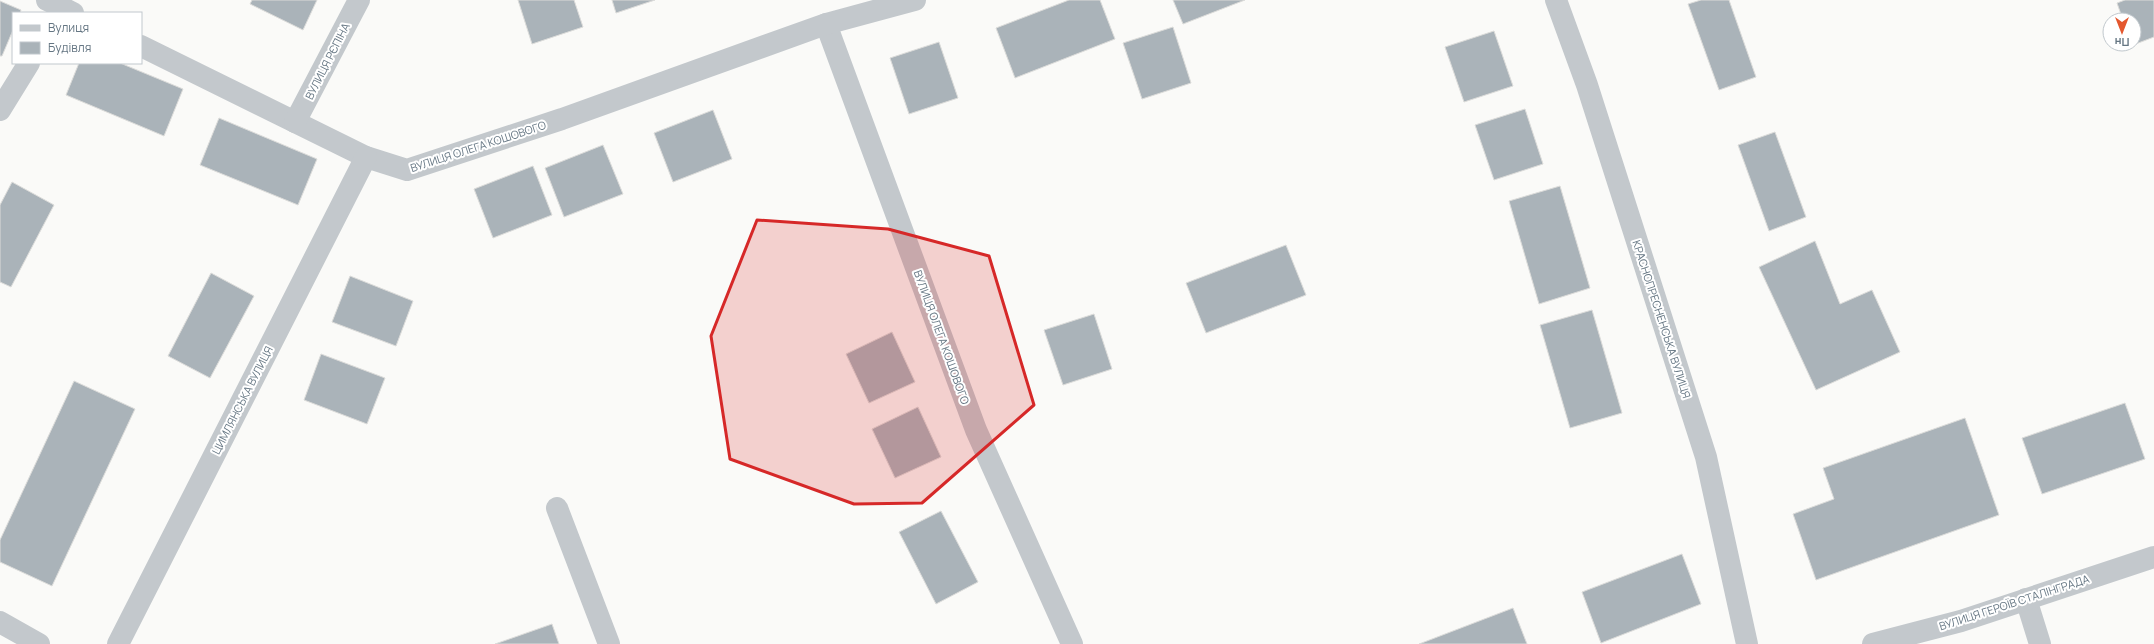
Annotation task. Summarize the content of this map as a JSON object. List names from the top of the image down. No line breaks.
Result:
{"streets":{"street":["ВУЛИЦЯ РЄПІНА","ВУЛИЦЯ ОЛЕГА КОШОВОГО","КРАСНОПРЕСНЕНСЬКА ВУЛИЦЯ","ЦИМЛЯНСЬКА ВУЛИЦЯ","ВУЛИЦЯ ГЕРОЇВ СТАЛІНГРАДА"]},"crossings":[["ВУЛИЦЯ РЄПІНА","ВУЛИЦЯ ОЛЕГА КОШОВОГО"],["ВУЛИЦЯ ОЛЕГА КОШОВОГО","ЦИМЛЯНСЬКА ВУЛИЦЯ"]],"legend":["Вулиця","Будівля"],"north":"bottom"}
